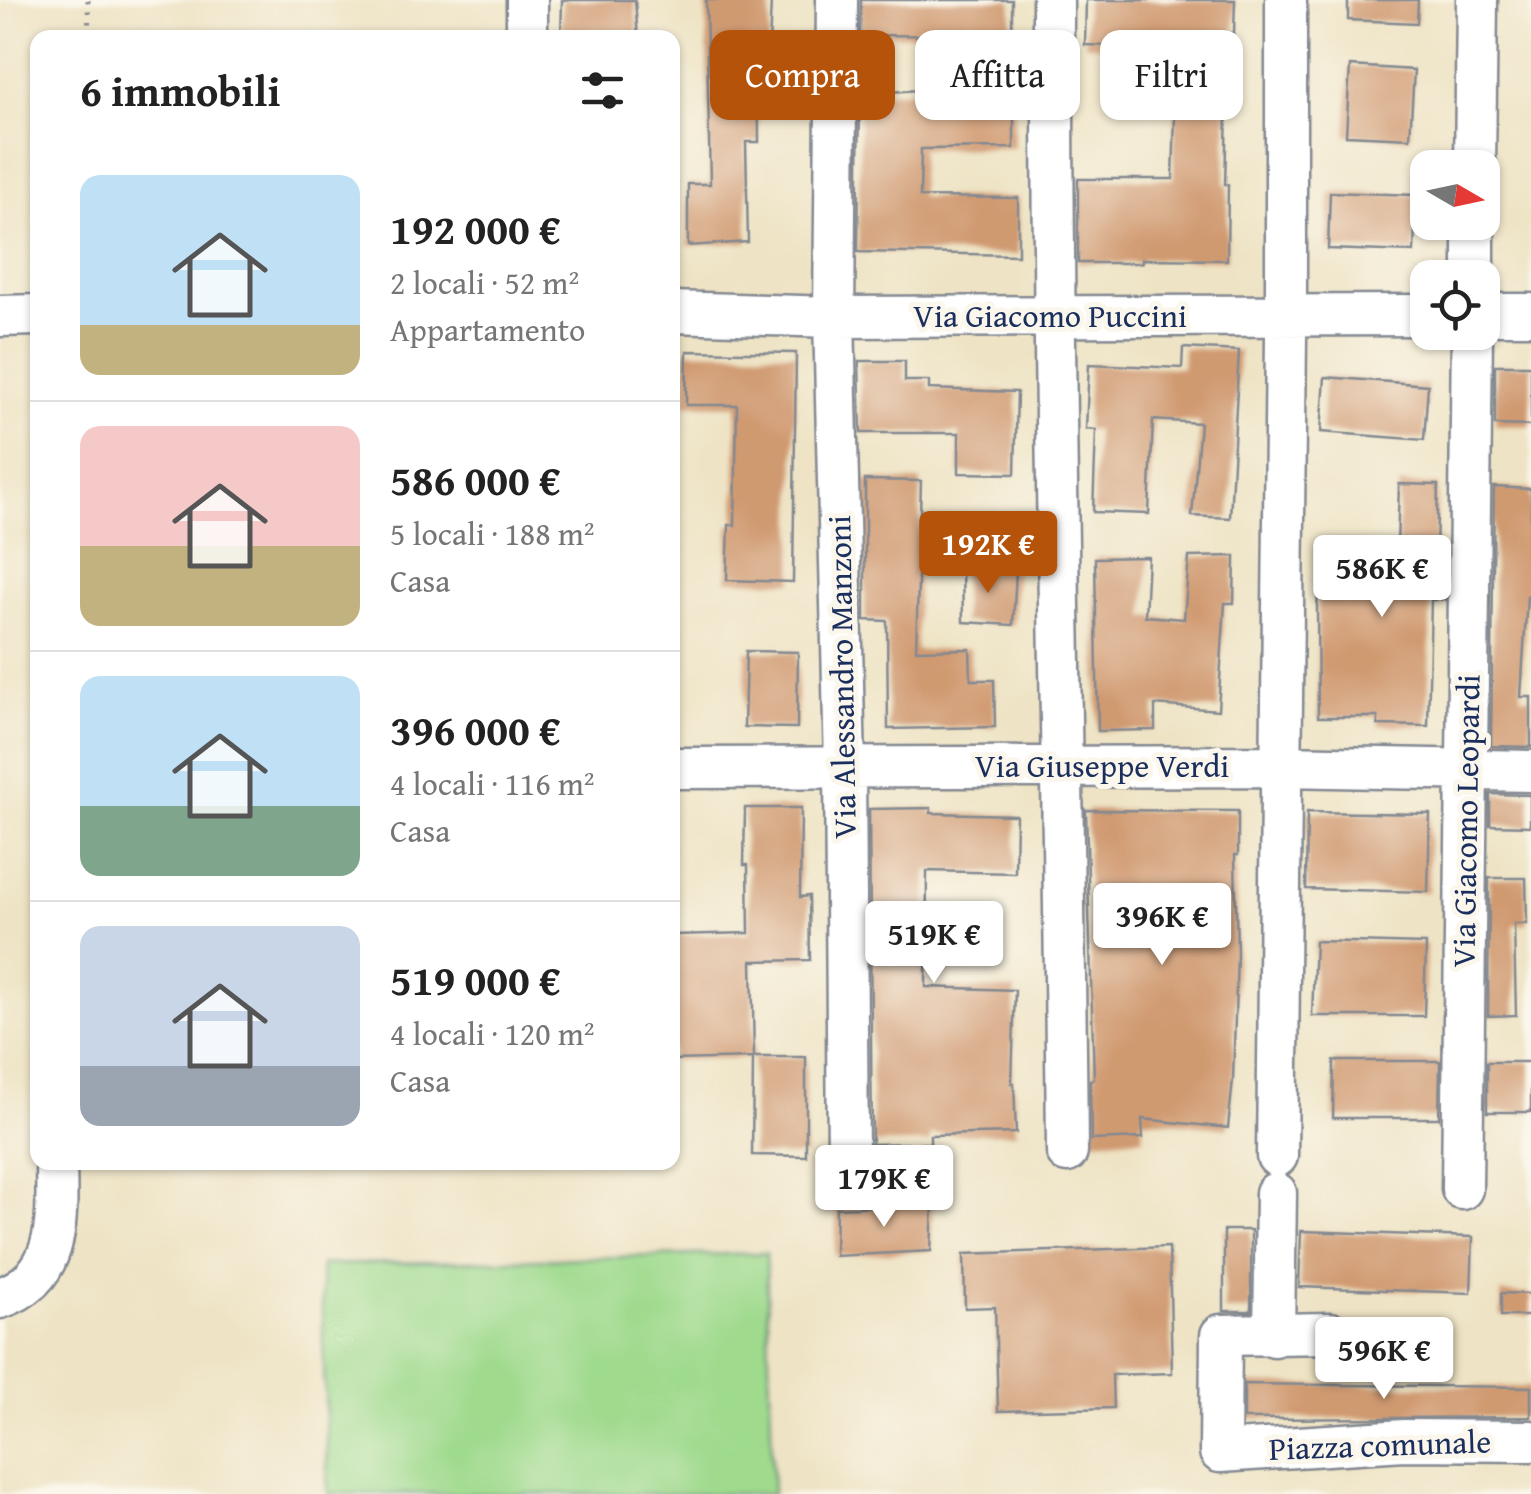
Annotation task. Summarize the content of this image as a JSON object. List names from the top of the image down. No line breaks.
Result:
{"streets":{"street":["Via Giacomo Puccini","Via Alessandro Manzoni","Via Giuseppe Verdi","Via Giacomo Leopardi","Piazza comunale"]},"crossings":[["Via Giacomo Puccini","Via Alessandro Manzoni"],["Via Alessandro Manzoni","Via Giuseppe Verdi"],["Via Giuseppe Verdi","Via Giacomo Leopardi"]],"north":"right","page":{"chip":["Compra","Affitta","Filtri"],"heading":"6 immobili","list":[{"name":"192 000 €","note":"2 locali · 52 m² · Appartamento"},{"name":"586 000 €","note":"5 locali · 188 m² · Casa"},{"name":"396 000 €","note":"4 locali · 116 m² · Casa"},{"name":"519 000 €","note":"4 locali · 120 m² · Casa"}],"price":["192K €","586K €","396K €","519K €","179K €","596K €"]}}
